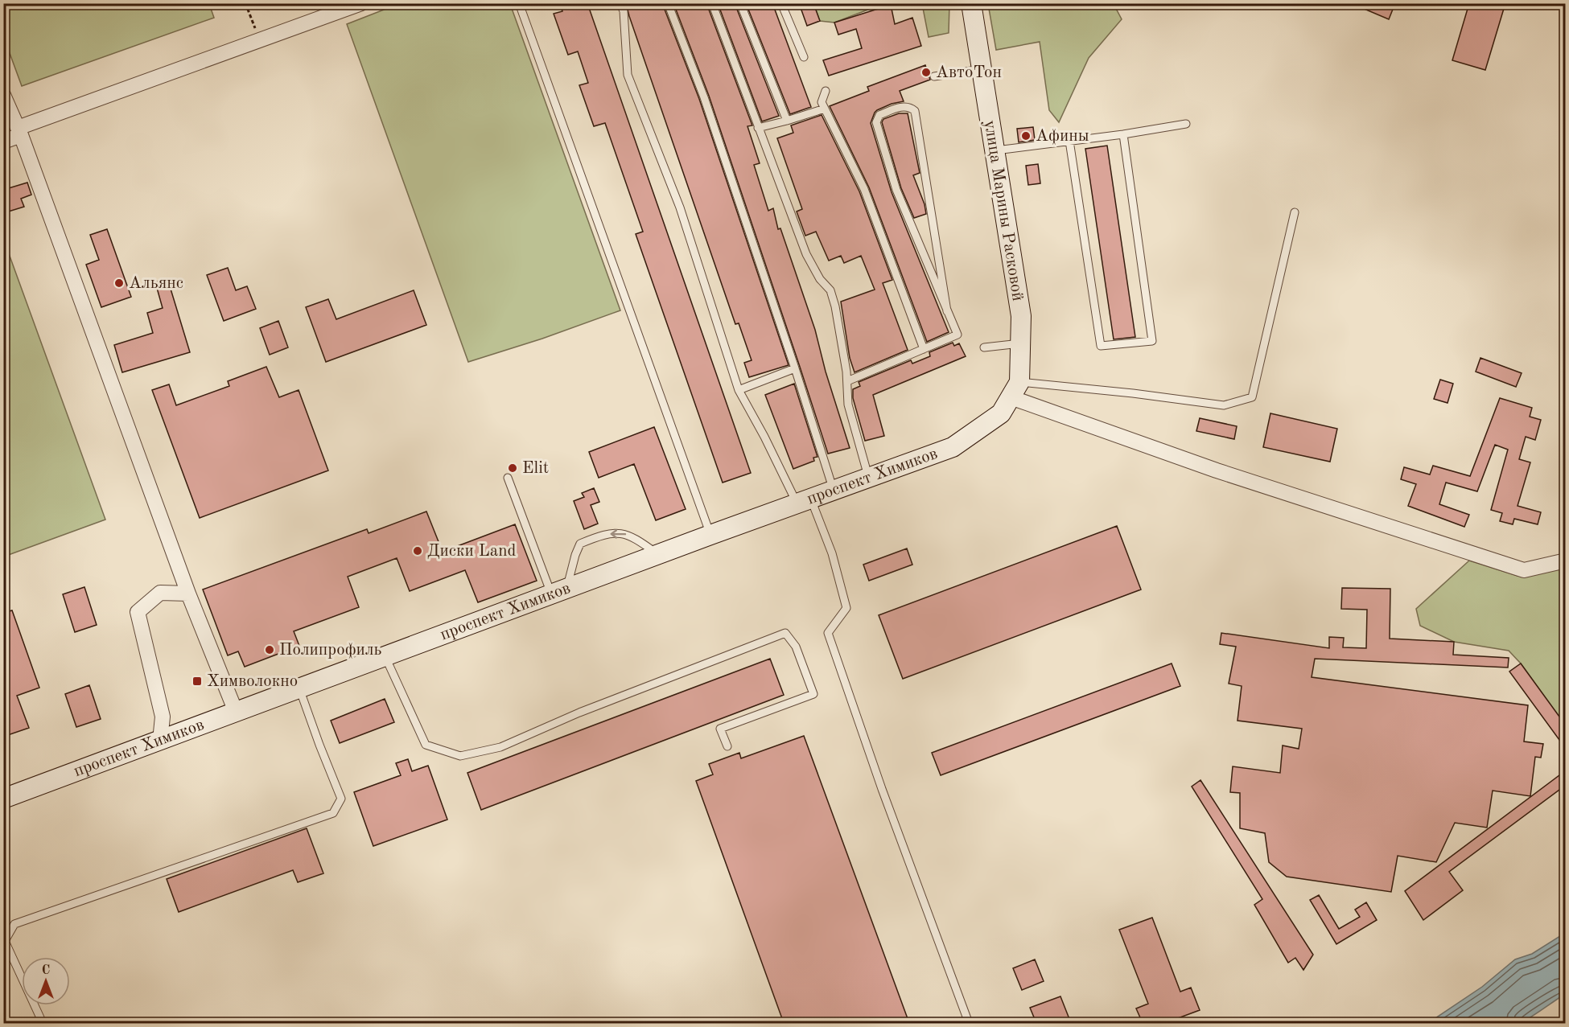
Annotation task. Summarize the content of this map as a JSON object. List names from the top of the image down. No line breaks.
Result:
{"streets":{"main road":["улица Марины Расковой","проспект Химиков"]},"crossings":[["улица Марины Расковой","проспект Химиков"]],"places":{"other":["АвтоТон","Афины","Альянс","Elit","Диски Land","Полипрофиль"],"transit":["Химволокно"]},"north":"top"}
